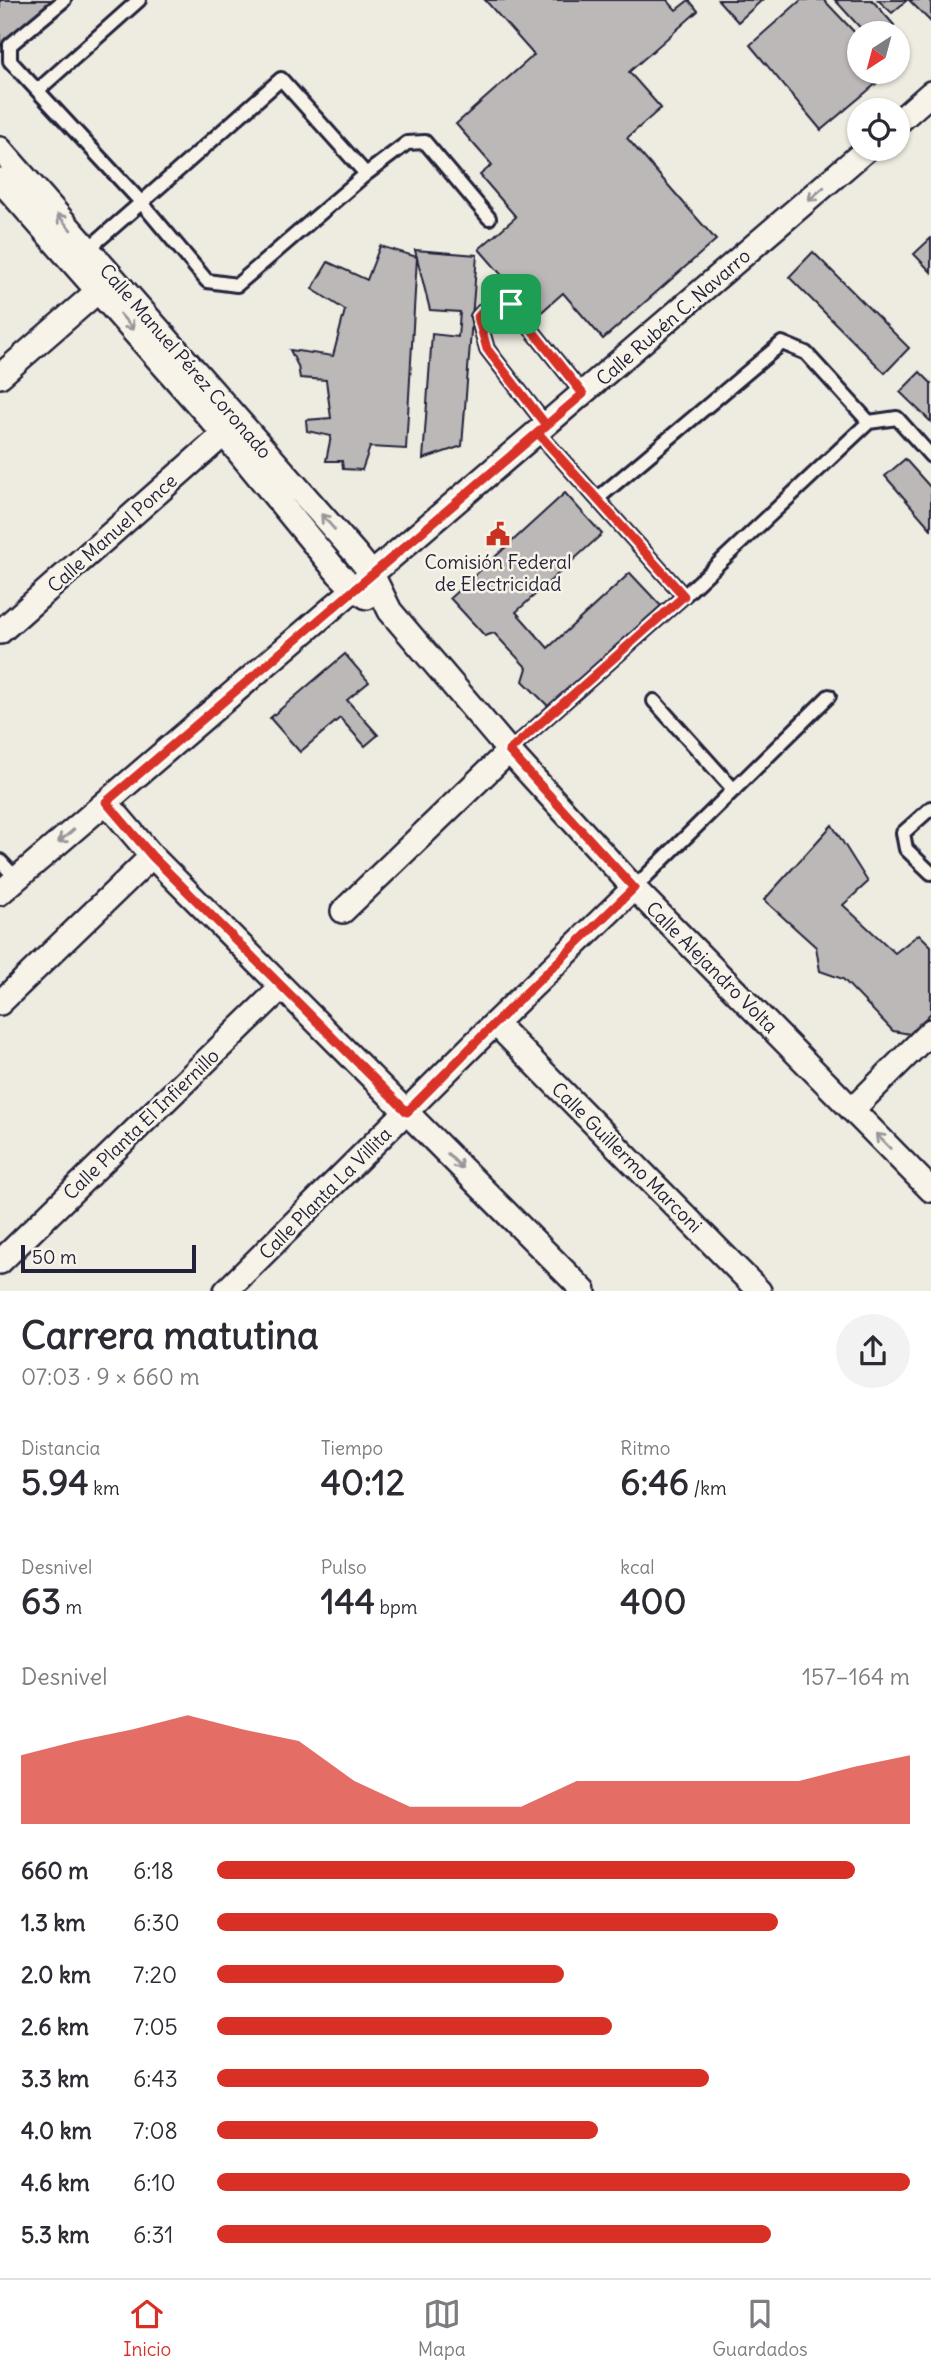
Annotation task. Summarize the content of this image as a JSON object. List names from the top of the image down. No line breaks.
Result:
{"streets":{"street":["Calle Rubén C. Navarro","Calle Manuel Pérez Coronado","Calle Manuel Ponce","Calle Alejandro Volta","Calle Planta El Infiernillo","Calle Guillermo Marconi","Calle Planta La Villita"]},"crossings":[["Calle Rubén C. Navarro","Calle Manuel Pérez Coronado"],["Calle Rubén C. Navarro","Calle Alejandro Volta"],["Calle Manuel Pérez Coronado","Calle Manuel Ponce"],["Calle Manuel Pérez Coronado","Calle Alejandro Volta"],["Calle Alejandro Volta","Calle Planta La Villita"],["Calle Guillermo Marconi","Calle Planta La Villita"]],"one_way":["Calle Rubén C. Navarro"],"places":{"public building":["Comisión Federal de Electricidad"]},"scale_bar":"50 m","north":"bottom left","page":{"scale":"50 m","heading":["Carrera matutina","07:03 · 9 × 660 m"],"stats":[["Distancia","5.94 km"],["Tiempo","40:12"],["Ritmo","6:46 /km"],["Desnivel","63 m"],["Pulso","144 bpm"],["kcal","400"]],"chart":["Desnivel","157–164 m"],"list":[{"name":"660 m","note":"6:18"},{"name":"1.3 km","note":"6:30"},{"name":"2.0 km","note":"7:20"},{"name":"2.6 km","note":"7:05"},{"name":"3.3 km","note":"6:43"},{"name":"4.0 km","note":"7:08"},{"name":"4.6 km","note":"6:10"},{"name":"5.3 km","note":"6:31"}],"tabs":["Inicio","Mapa","Guardados"]}}
